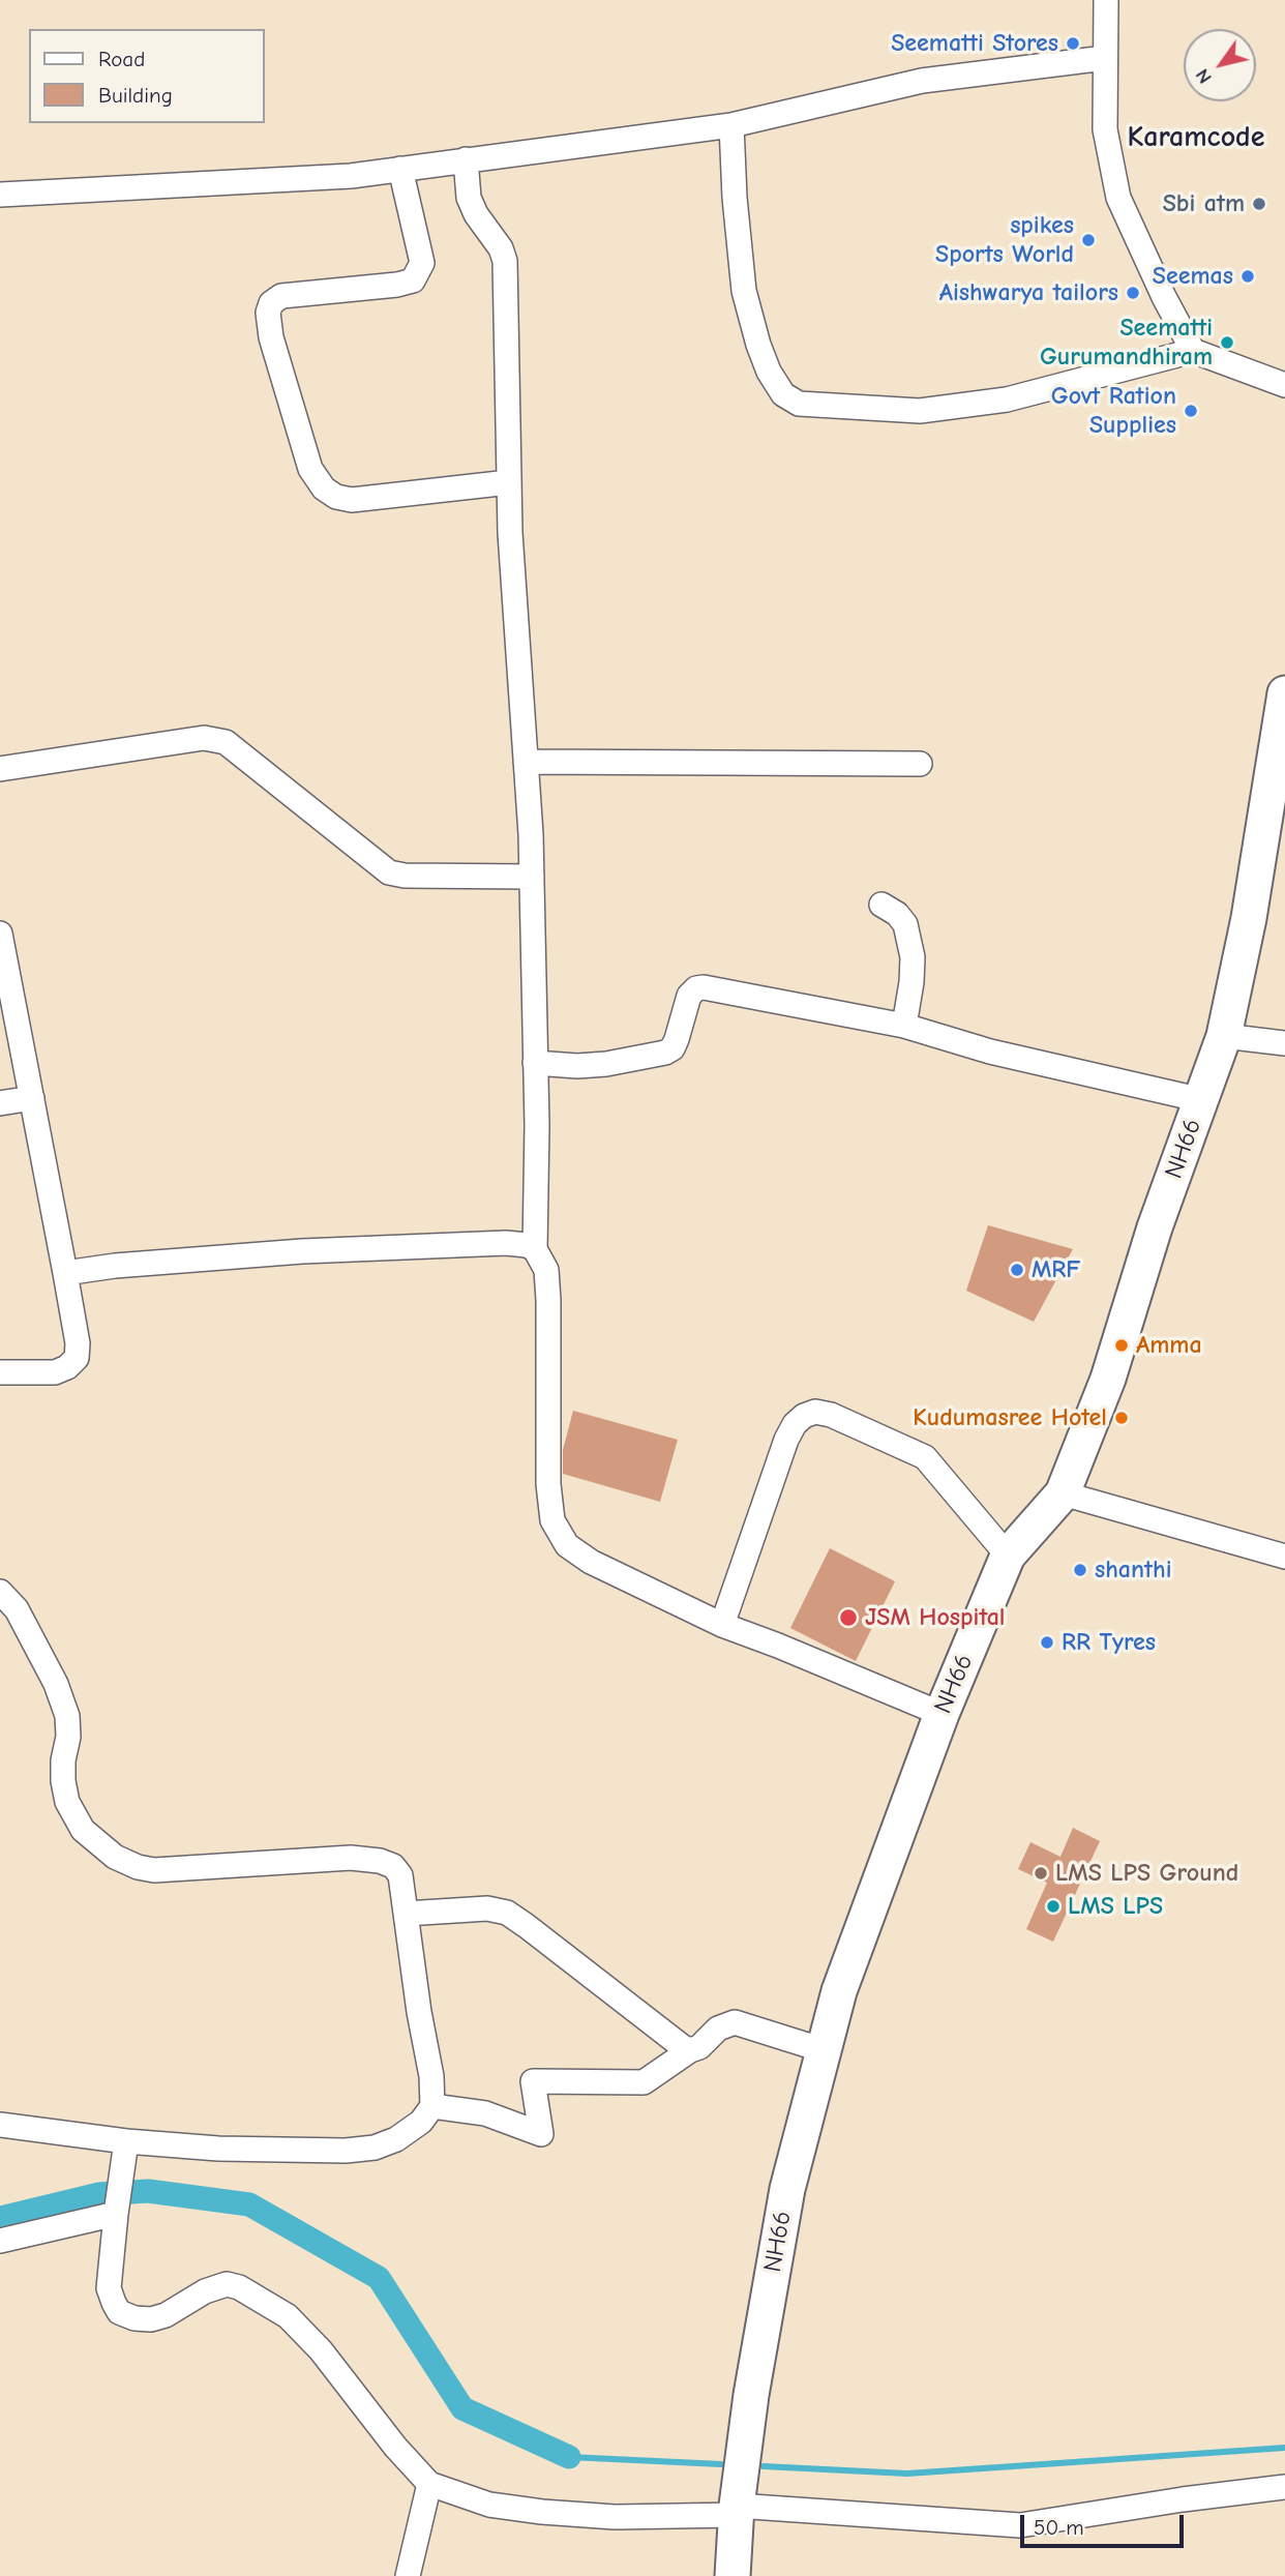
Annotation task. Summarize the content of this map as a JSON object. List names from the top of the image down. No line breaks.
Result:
{"streets":{"highway":["NH66"]},"districts":["Karamcode"],"places":["Seematti Stores","Sbi atm","spikes Sports World","Seemas","Aishwarya tailors","Seematti Gurumandhiram","Govt Ration Supplies","MRF","Amma","Kudumasree Hotel","shanthi","JSM Hospital","RR Tyres","LMS LPS Ground","LMS LPS"],"legend":["Road","Building"],"scale_bar":"50 m","north":"bottom left"}
